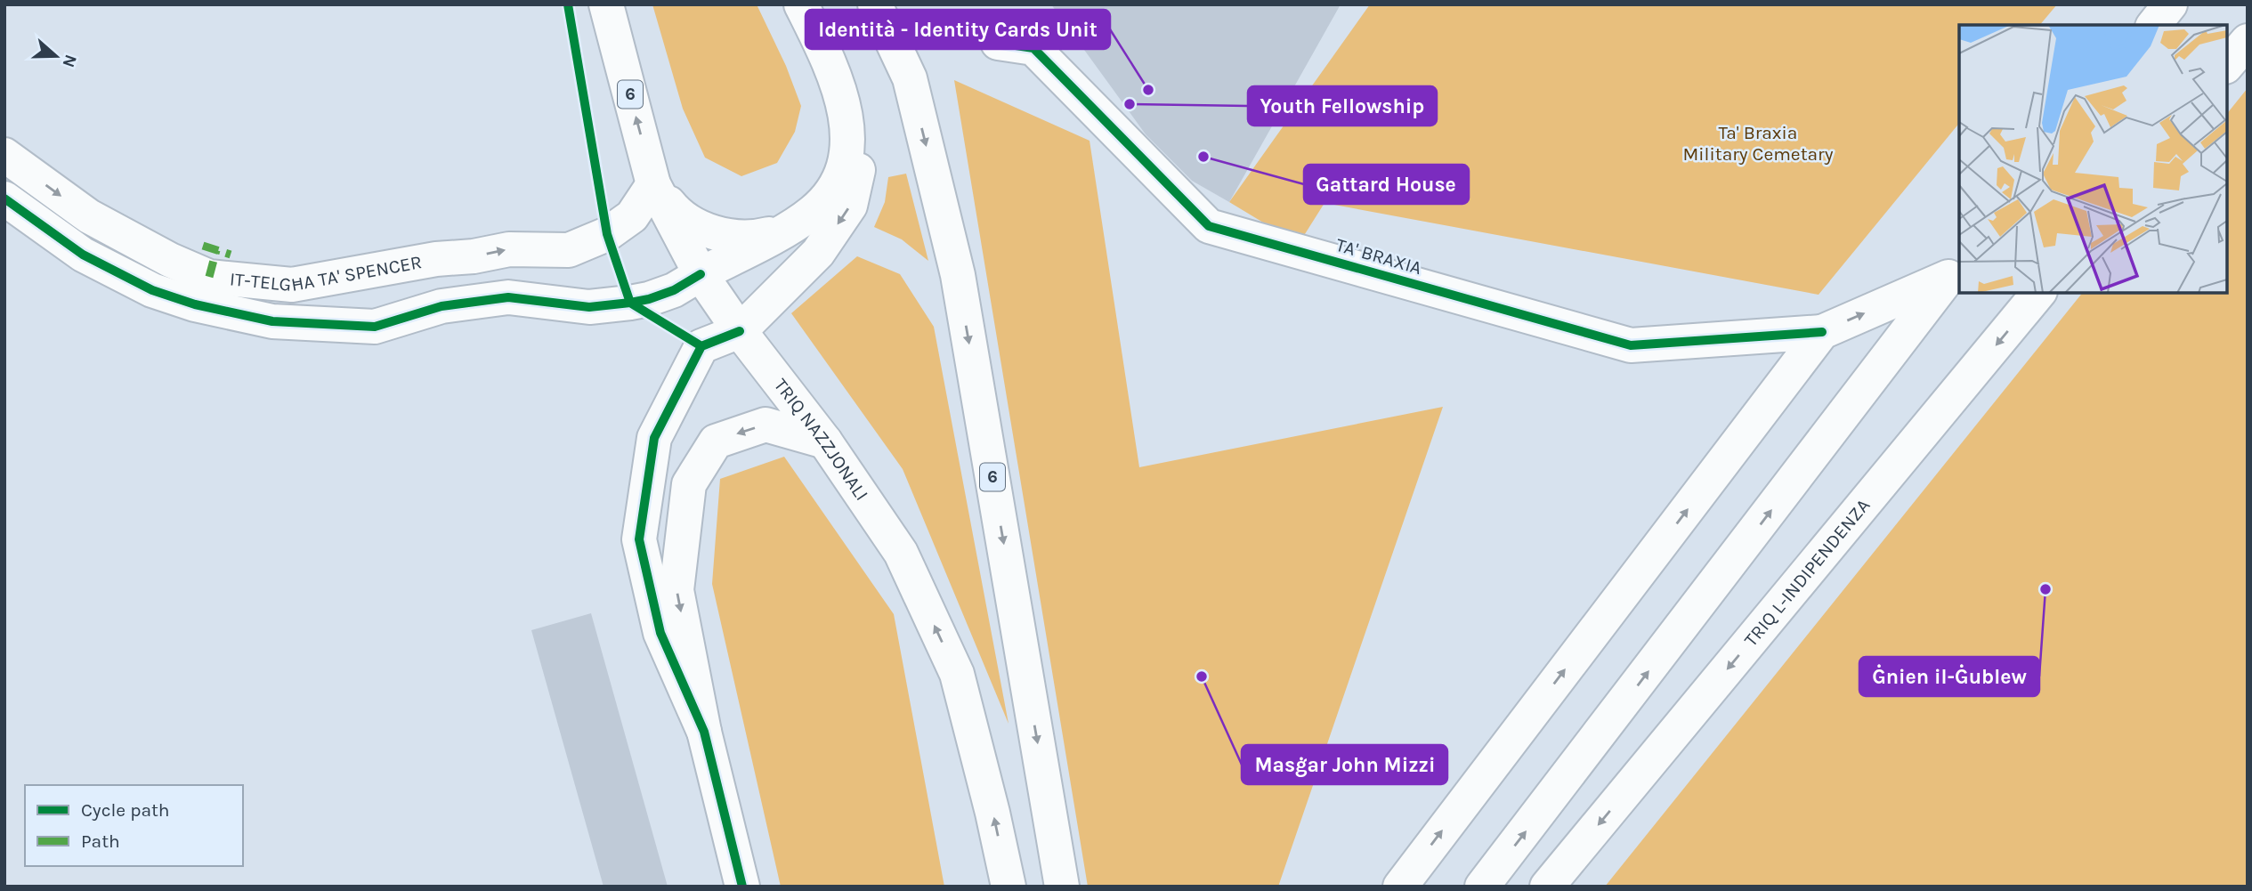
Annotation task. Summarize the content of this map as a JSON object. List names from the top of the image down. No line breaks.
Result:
{"streets":{"main road":["6","TA' BRAXIA","IT-TELGĦA TA' SPENCER","TRIQ NAZZJONALI","TRIQ L-INDIPENDENZA"]},"crossings":[["IT-TELGĦA TA' SPENCER","TRIQ NAZZJONALI"]],"parks":["Ta' Braxia Military Cemetary"],"places":["Identità - Identity Cards Unit","Youth Fellowship","Gattard House","Ġnien il-Ġublew","Masġar John Mizzi"],"legend":["Cycle path","Path"],"north":"right"}
